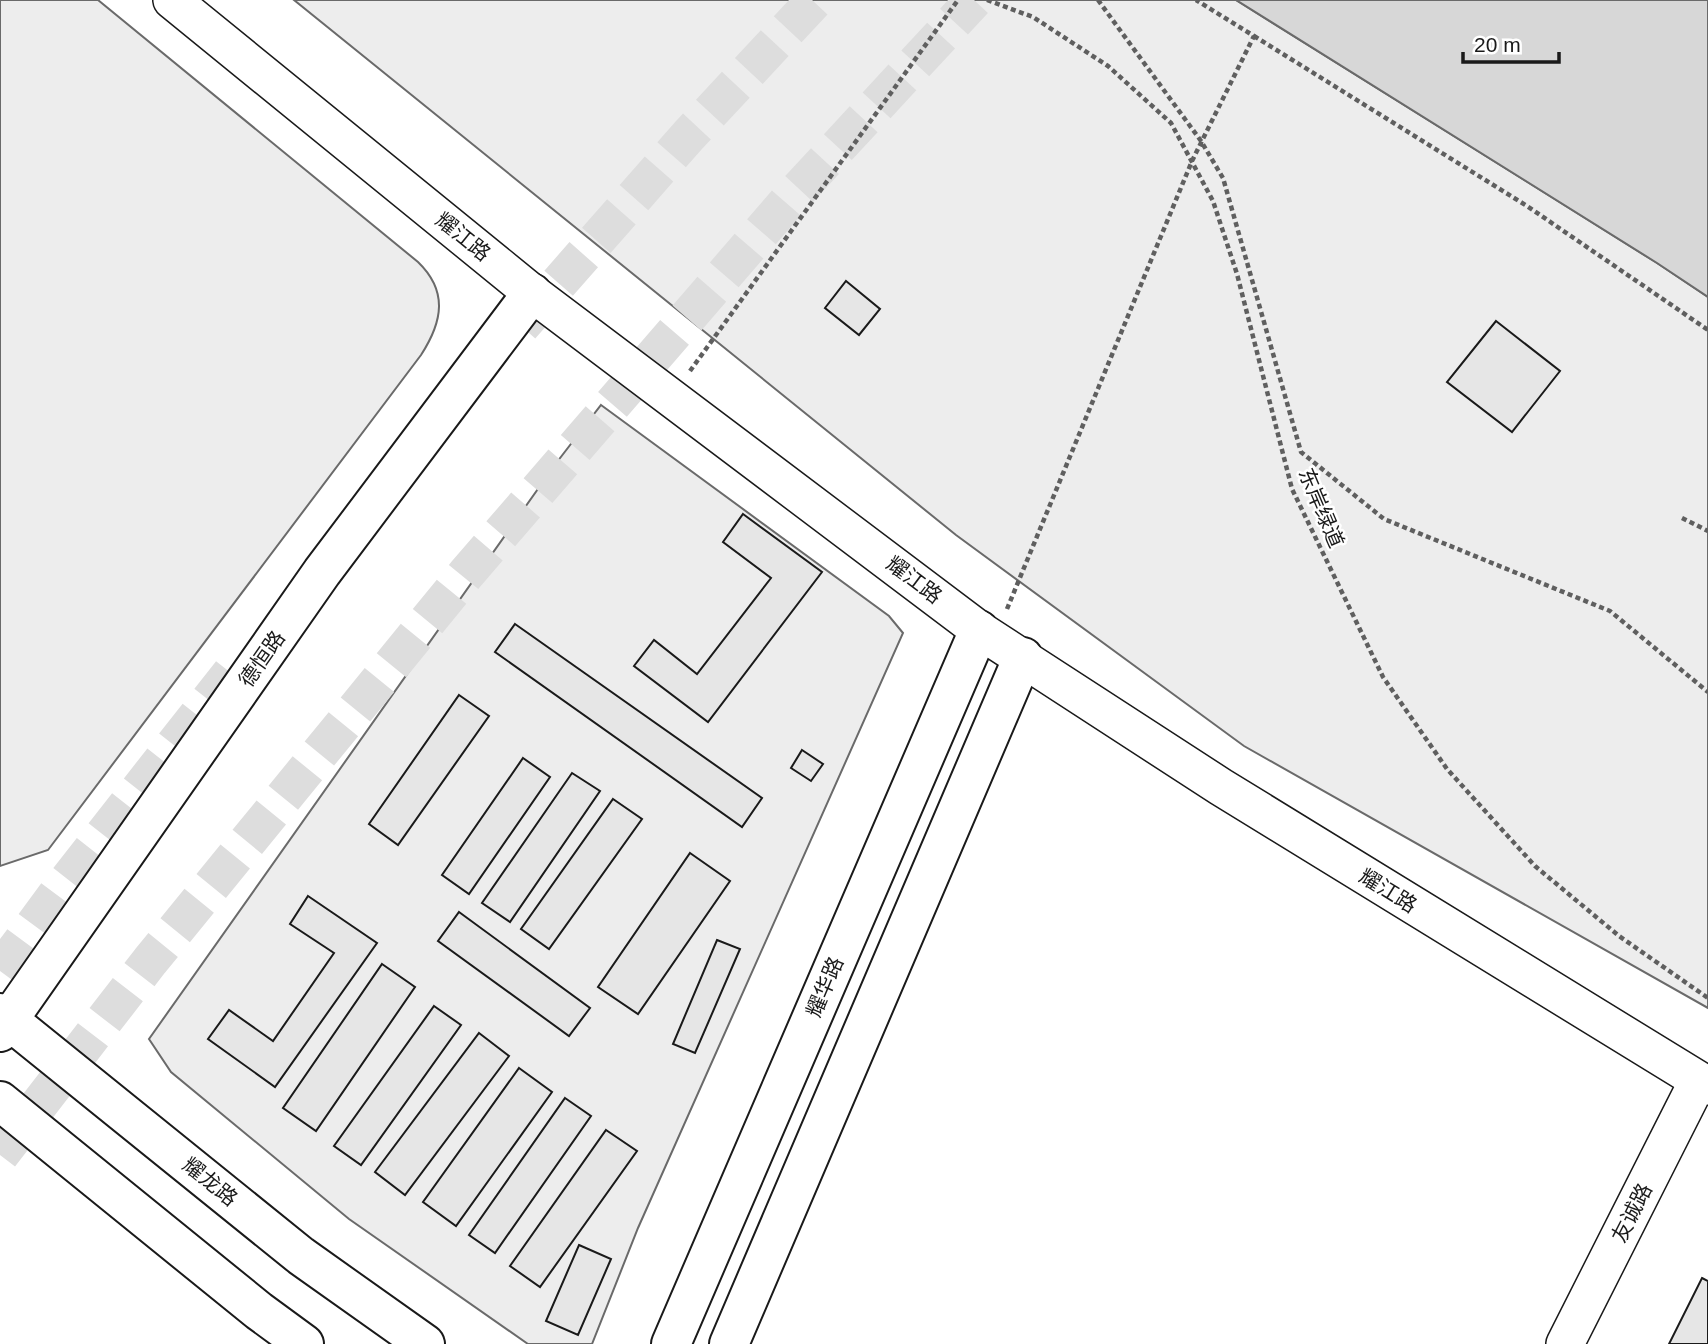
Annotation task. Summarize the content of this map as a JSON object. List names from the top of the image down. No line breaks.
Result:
{"streets":{"main road":["德恒路","耀华路","耀龙路"],"street":["耀江路","友诚路"],"path":["东岸绿道"]},"crossings":[["耀江路","德恒路"],["耀江路","耀华路"],["耀江路","友诚路"],["德恒路","耀龙路"]],"scale_bar":"20 m"}
